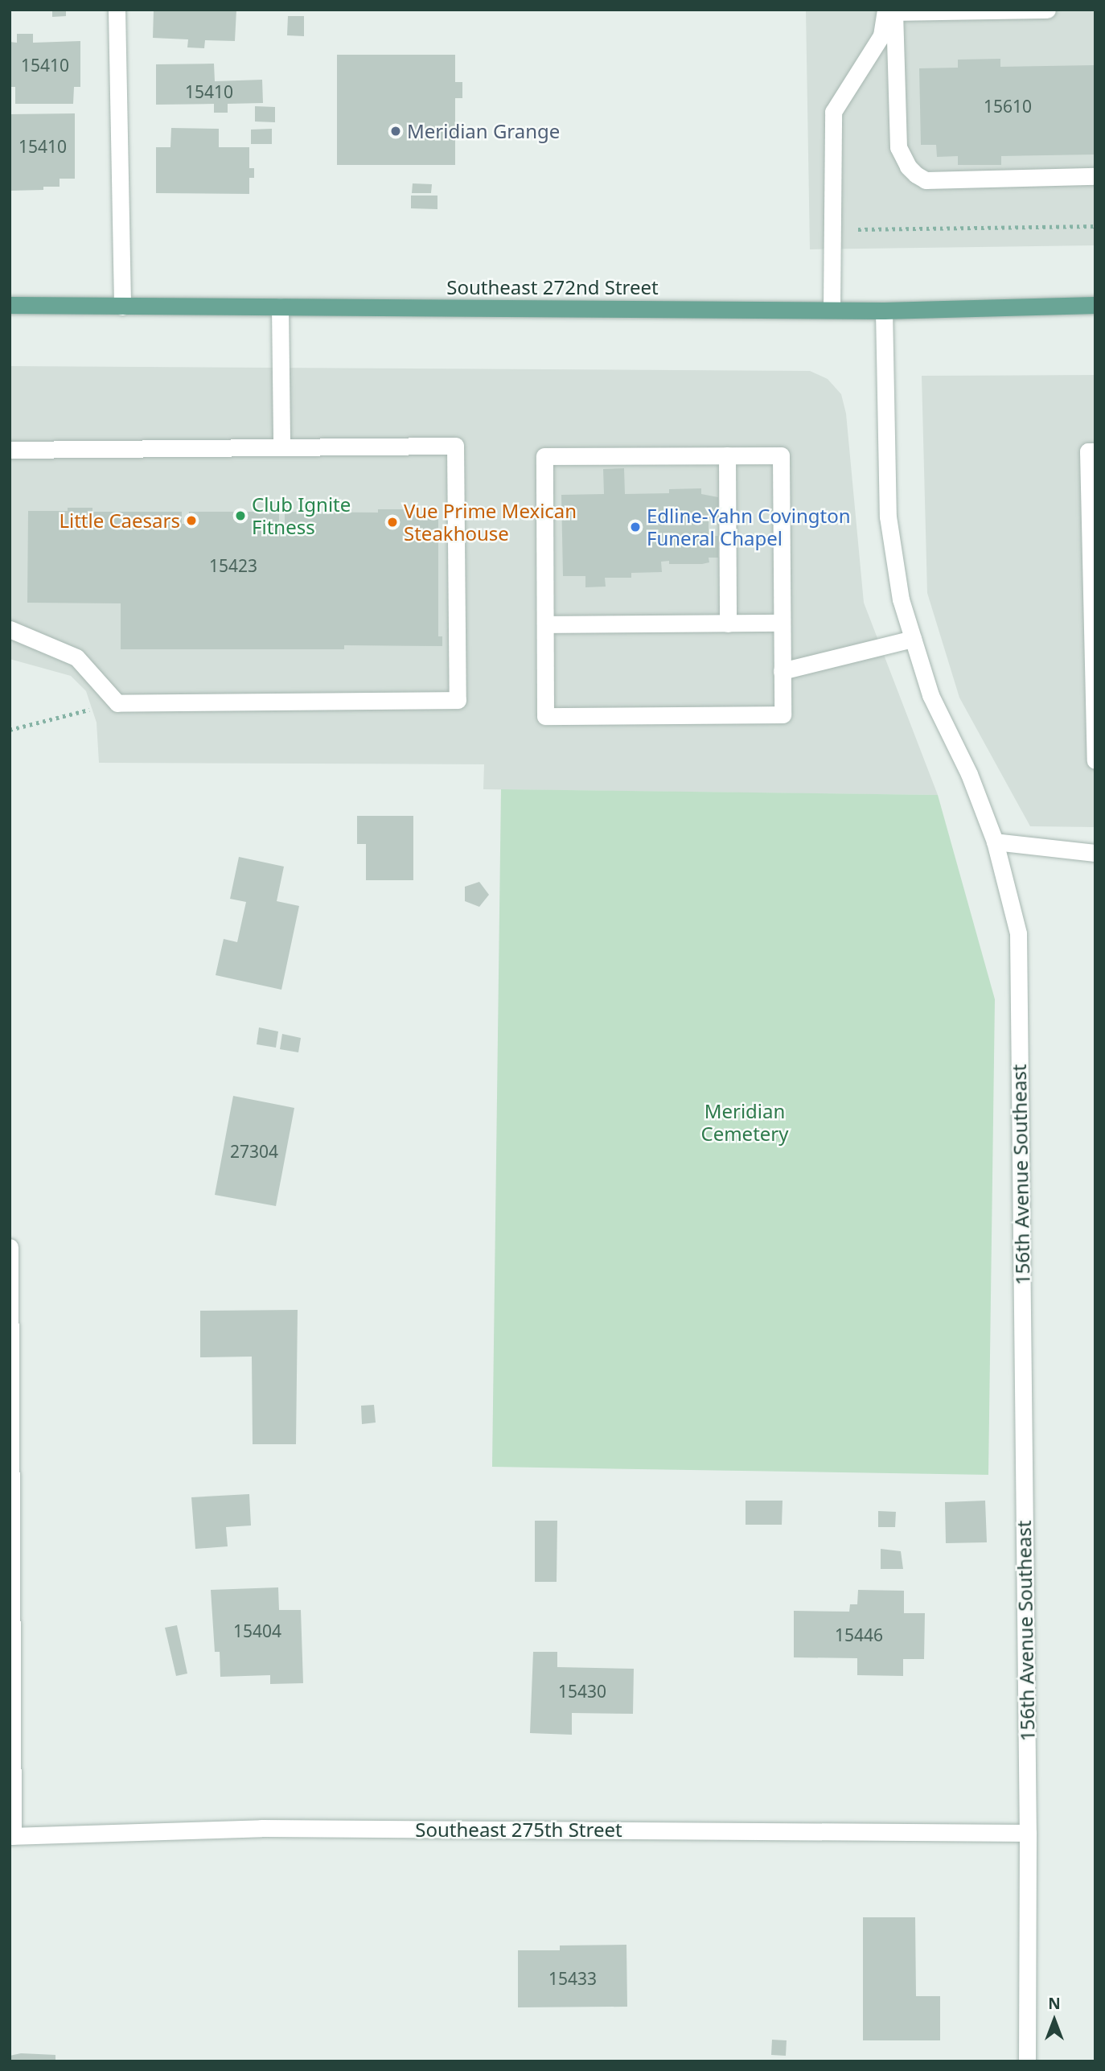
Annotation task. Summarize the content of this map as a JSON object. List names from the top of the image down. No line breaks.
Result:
{"streets":{"main road":["Southeast 272nd Street"],"street":["156th Avenue Southeast","Southeast 275th Street"]},"crossings":[["Southeast 272nd Street","156th Avenue Southeast"],["156th Avenue Southeast","Southeast 275th Street"]],"parks":["Meridian Cemetery"],"places":["Meridian Grange","Club Ignite Fitness","Little Caesars","Vue Prime Mexican Steakhouse","Edline-Yahn Covington Funeral Chapel"],"house_numbers":["15410","15410","15610","15410","15423","27304","15404","15446","15430","15433"],"north":"top"}
